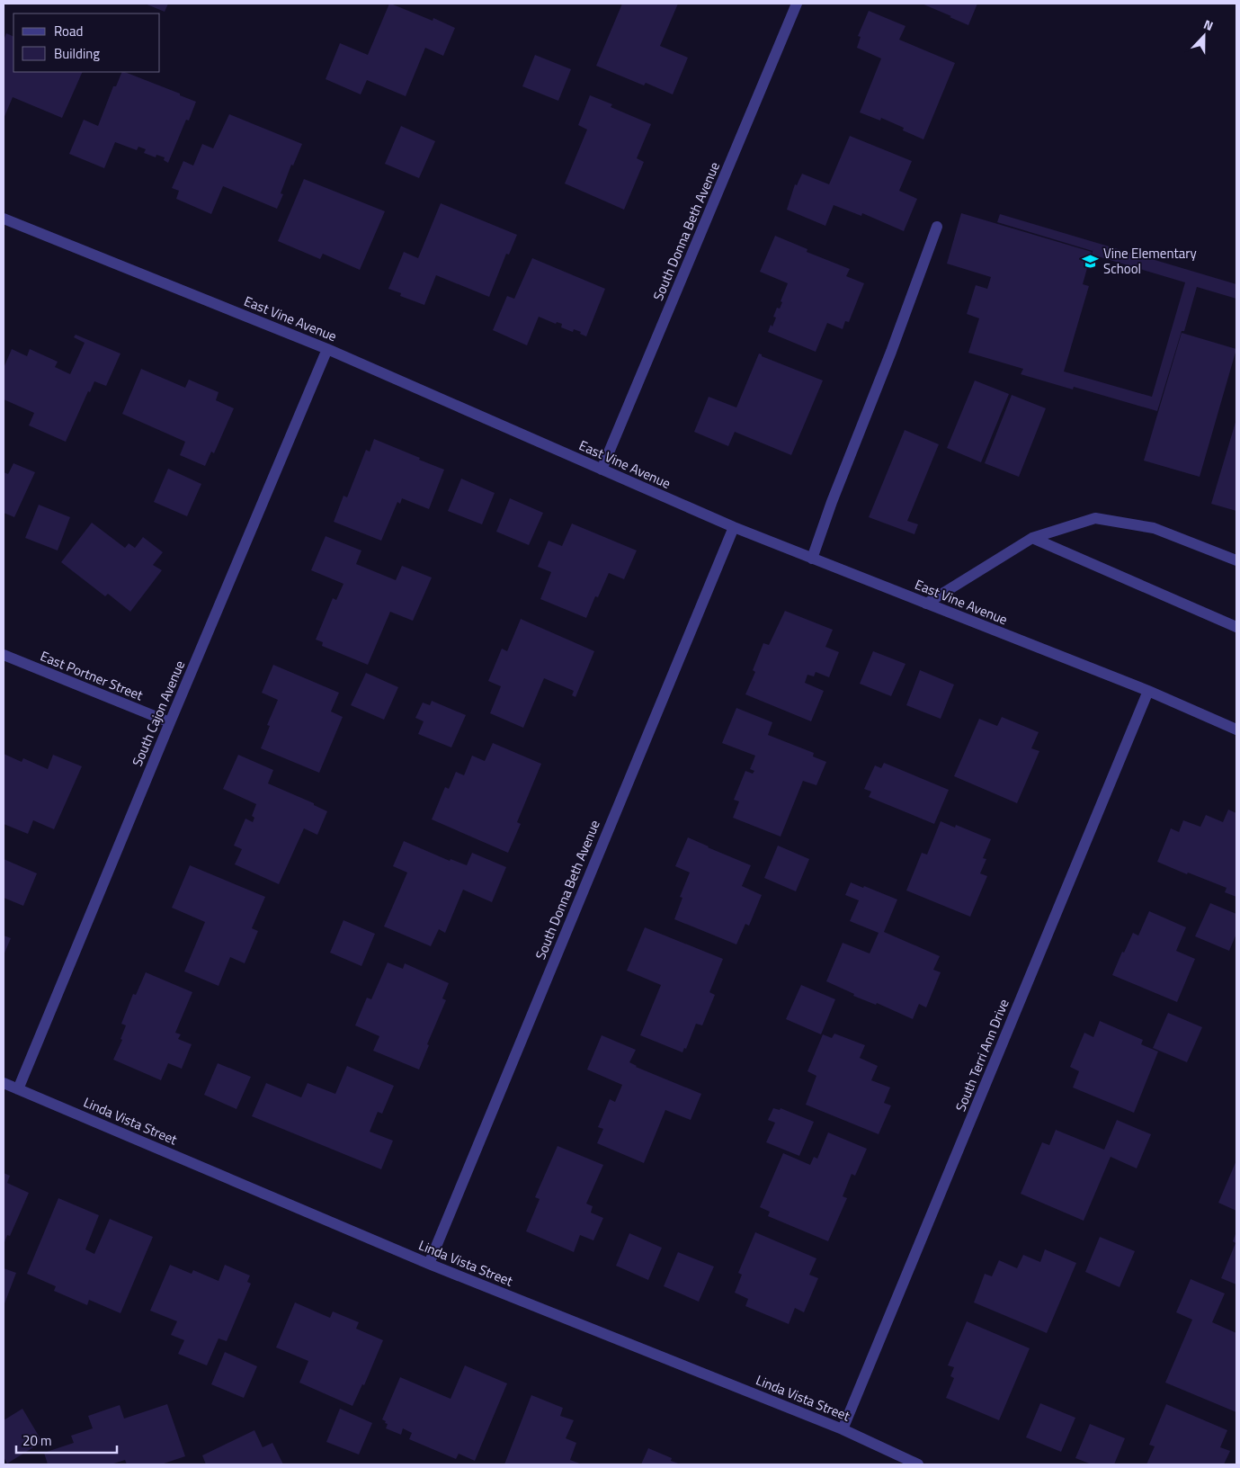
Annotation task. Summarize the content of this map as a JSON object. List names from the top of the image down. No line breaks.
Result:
{"streets":{"street":["South Donna Beth Avenue","East Vine Avenue","East Portner Street","South Cajon Avenue","South Terri Ann Drive","Linda Vista Street"]},"crossings":[["South Donna Beth Avenue","East Vine Avenue"],["South Donna Beth Avenue","Linda Vista Street"],["East Vine Avenue","South Cajon Avenue"],["East Vine Avenue","South Terri Ann Drive"],["East Portner Street","South Cajon Avenue"],["South Cajon Avenue","Linda Vista Street"],["South Terri Ann Drive","Linda Vista Street"]],"places":{"school or university":["Vine Elementary School"]},"legend":["Road","Building"],"scale_bar":"20 m","north":"top"}
